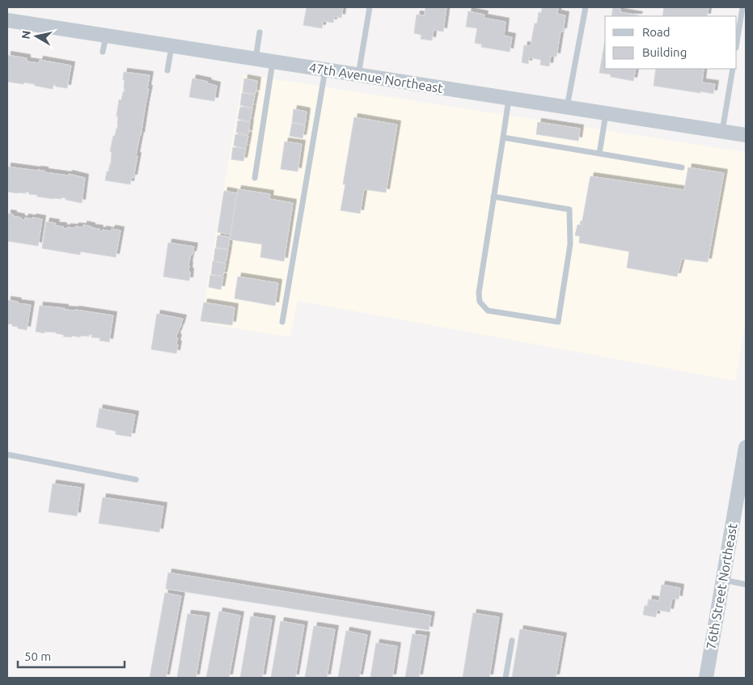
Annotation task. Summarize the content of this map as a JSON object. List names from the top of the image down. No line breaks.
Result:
{"streets":{"street":["47th Avenue Northeast","76th Street Northeast"]},"legend":["Road","Building"],"scale_bar":"50 m","north":"left"}
